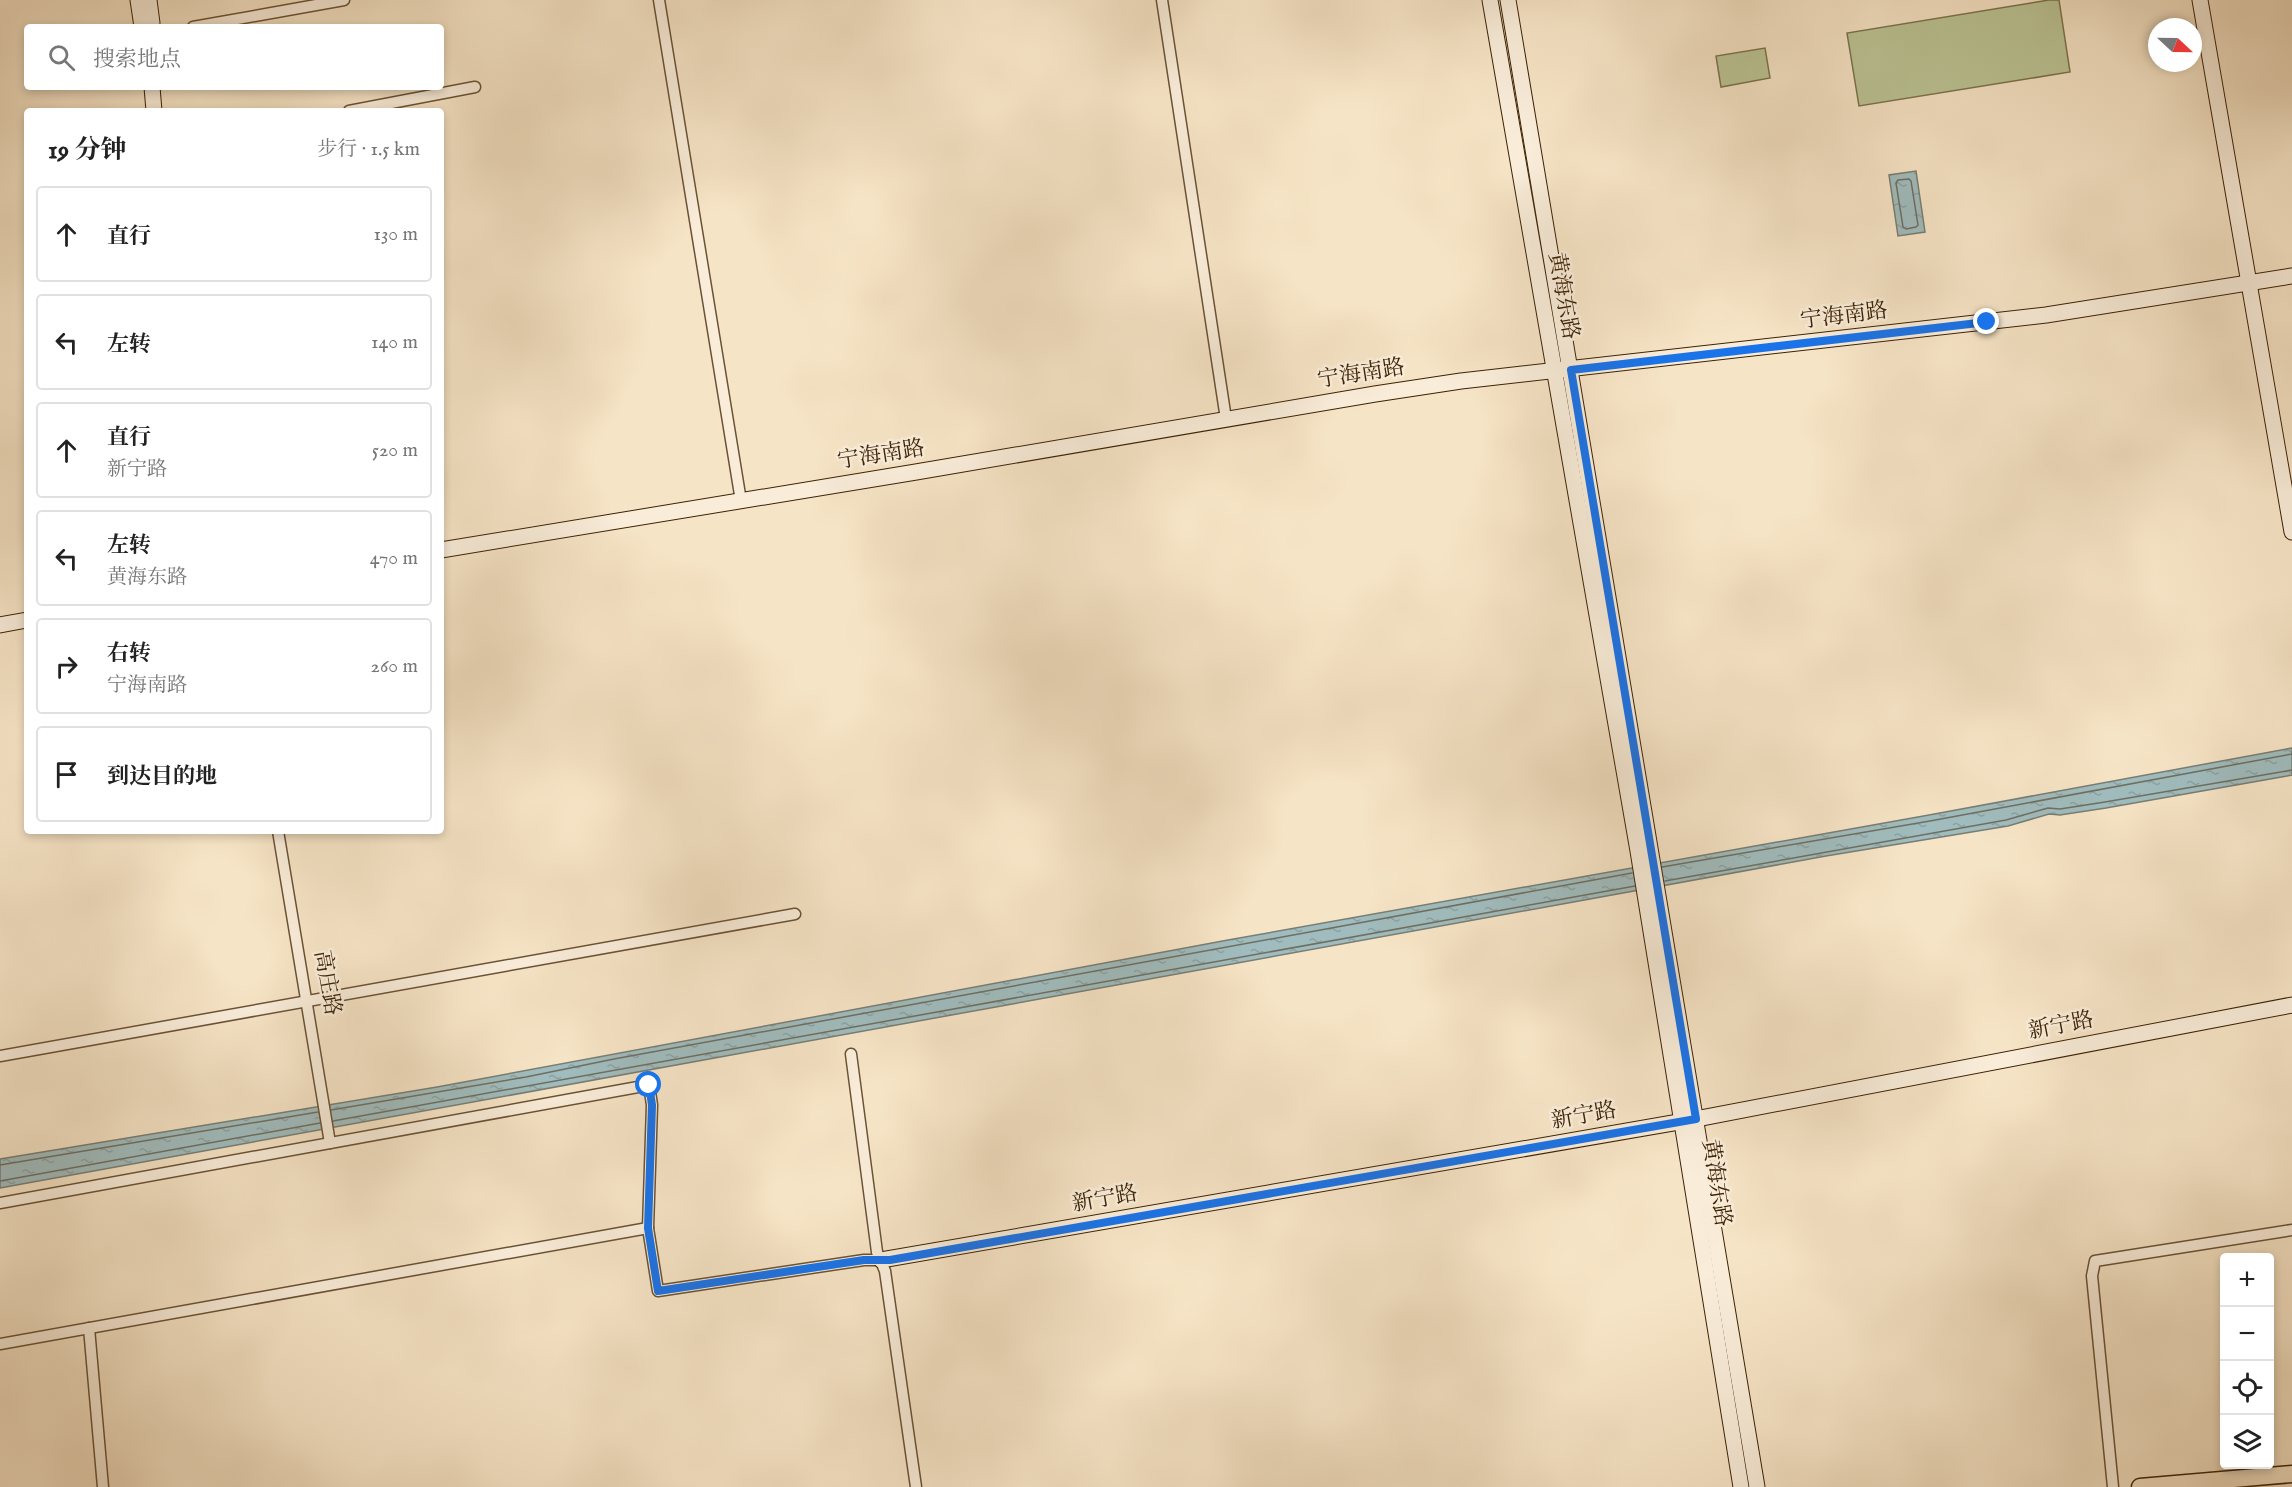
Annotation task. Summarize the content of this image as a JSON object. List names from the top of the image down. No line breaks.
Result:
{"streets":{"street":["黄海东路","宁海南路","高庄路","新宁路"]},"crossings":[["黄海东路","宁海南路"],["黄海东路","新宁路"]],"north":"right","page":{"search":"搜索地点","heading":["19 分钟","步行 · 1.5 km"],"list":[["直行","130 m"],["左转","140 m"],["直行","新宁路","520 m"],["左转","黄海东路","470 m"],["右转","宁海南路","260 m"],"到达目的地"],"map_buttons":["+","−"]}}
